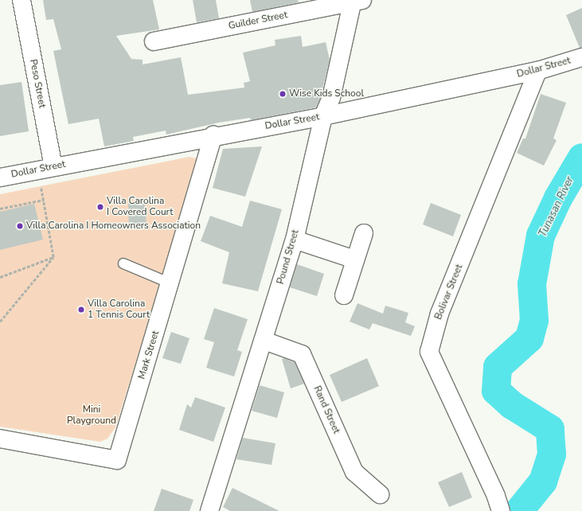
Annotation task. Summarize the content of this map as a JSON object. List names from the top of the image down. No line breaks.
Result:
{"streets":{"street":["Guilder Street","Dollar Street","Peso Street","Pound Street","Bolivar Street","Mark Street","Rand Street"]},"crossings":[["Guilder Street","Pound Street"],["Dollar Street","Peso Street"],["Dollar Street","Pound Street"],["Dollar Street","Bolivar Street"],["Dollar Street","Mark Street"],["Pound Street","Rand Street"]],"water":["Tunasan River"],"parks":["Mini Playground"],"places":["Wise Kids School","Villa Carolina I Covered Court","Villa Carolina I Homeowners Association","Villa Carolina 1 Tennis Court"]}
